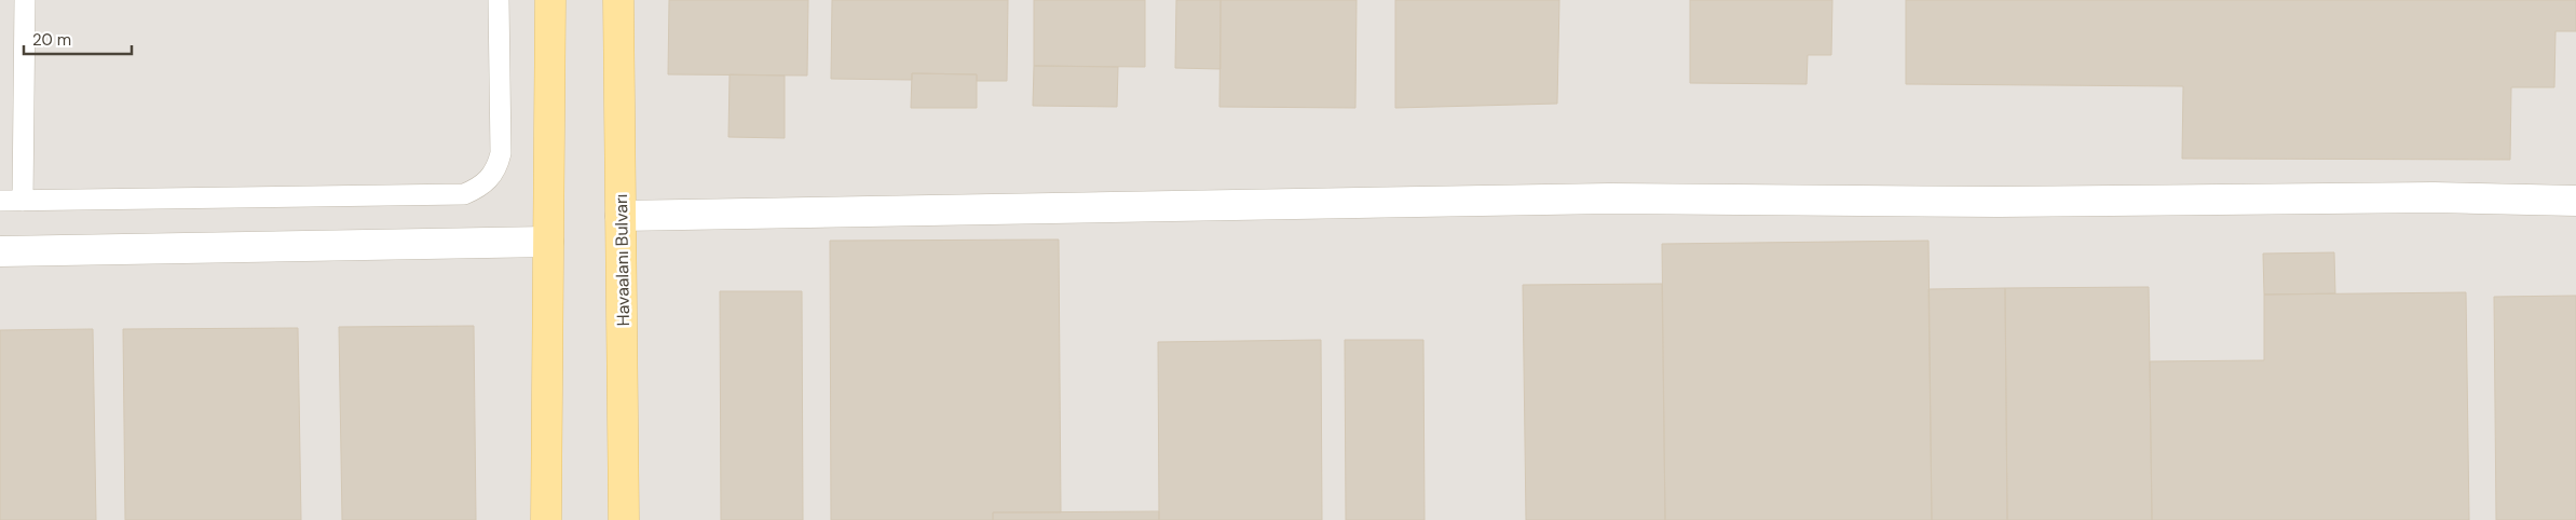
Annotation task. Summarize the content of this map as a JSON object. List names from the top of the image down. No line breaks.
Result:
{"streets":{"main road":["Havaalanı Bulvarı"]},"scale_bar":"20 m"}
